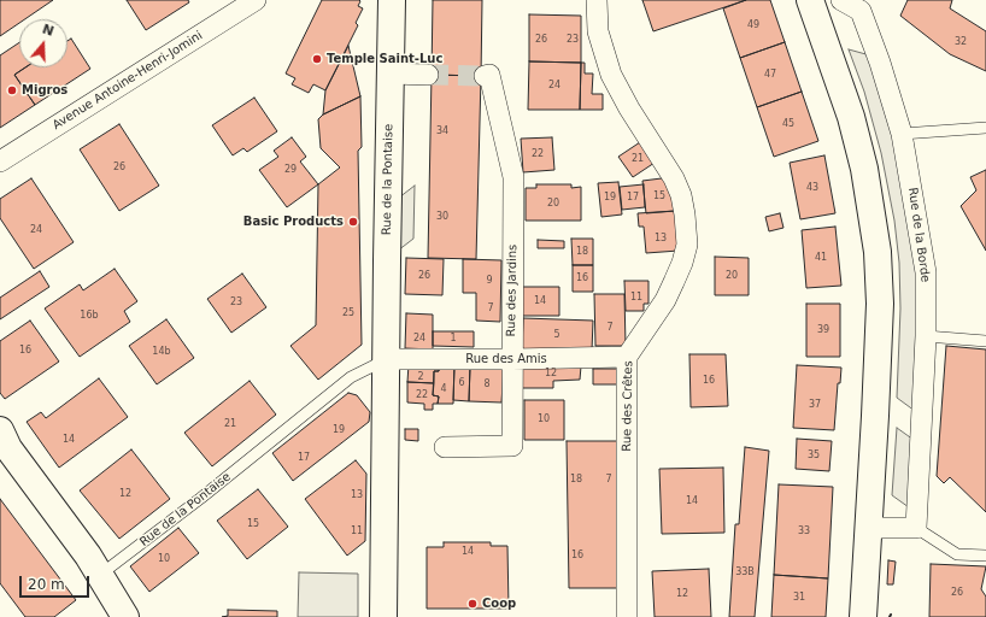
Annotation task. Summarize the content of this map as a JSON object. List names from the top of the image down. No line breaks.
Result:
{"streets":{"street":["Avenue Antoine-Henri-Jomini","Rue de la Pontaise","Rue de la Borde","Rue des Jardins","Rue des Amis","Rue des Crêtes"]},"crossings":[["Rue de la Pontaise","Rue des Amis"],["Rue des Jardins","Rue des Amis"],["Rue des Amis","Rue des Crêtes"]],"places":["Temple Saint-Luc","Migros","Basic Products","Coop"],"house_numbers":["49","26","23","32","47","24","45","34","22","21","26","29","43","15","19","17","20","30","24","13","18","41","26","20","16","9","11","14","23","7","25","16b","7","39","5","24","1","16","14b","12","2","16","6","8","4","22","37","10","21","19","14","35","17","18","7","12","13","14","15","11","33","14","16","10","33B","26","12","31"],"scale_bar":"20 m","north":"top"}
